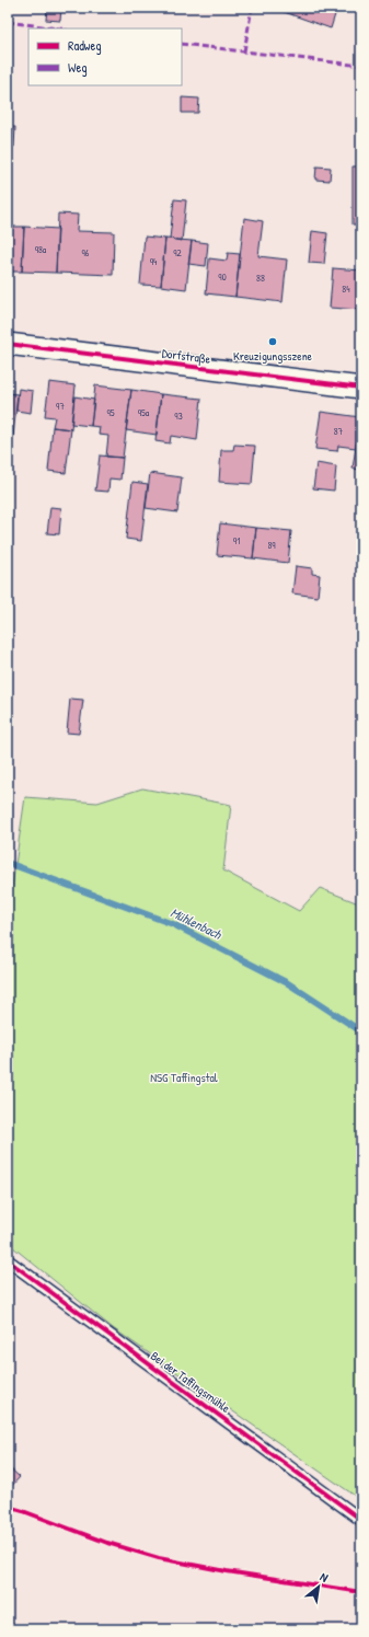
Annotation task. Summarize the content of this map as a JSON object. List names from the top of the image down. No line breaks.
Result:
{"streets":{"street":["Dorfstraße"],"lane":["Bei der Taffingsmühle"]},"water":["Mühlenbach"],"parks":["NSG Taffingstal"],"places":["Kreuzigungsszene"],"house_numbers":["98a","96","92","94","90","88","84","97","95","95a","93","87","91","89"],"legend":["Radweg","Weg"],"north":"top right"}
